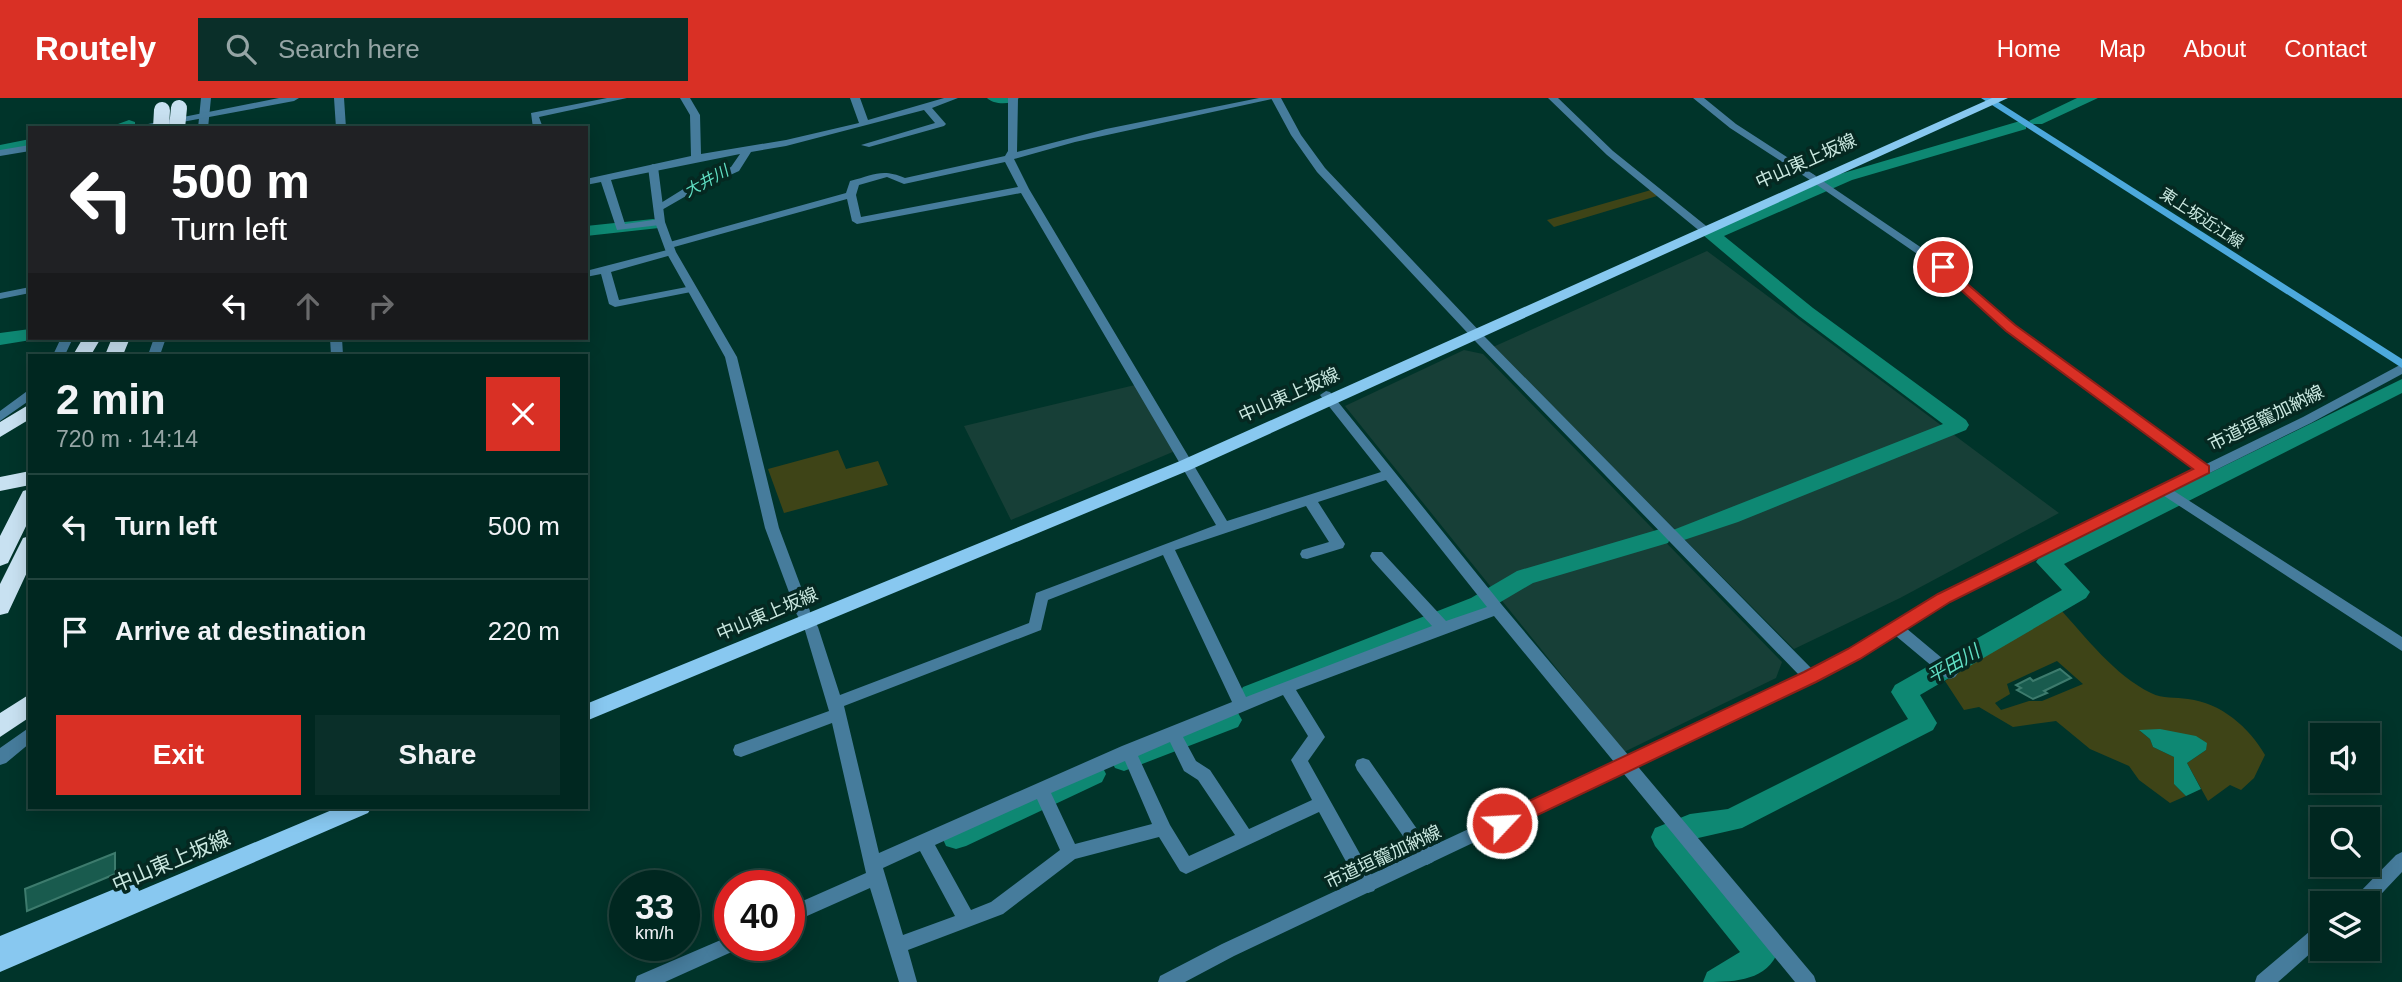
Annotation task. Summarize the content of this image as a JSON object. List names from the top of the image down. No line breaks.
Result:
{"streets":{"main road":["中山東上坂線","東上坂近江線"],"street":["市道垣籠加納線"]},"crossings":[["中山東上坂線","東上坂近江線"]],"water":["大井川","平田川"],"page":{"header":"Routely","search":"Search here","nav":["Home","Map","About","Contact"],"turn":["500 m","Turn left"],"heading":["2 min","720 m · 14:14"],"list":[{"name":"Turn left","value":"500 m"},{"name":"Arrive at destination","value":"220 m"}],"buttons":["Exit","Share"],"speed":"33 km/h","limit":"40"}}
